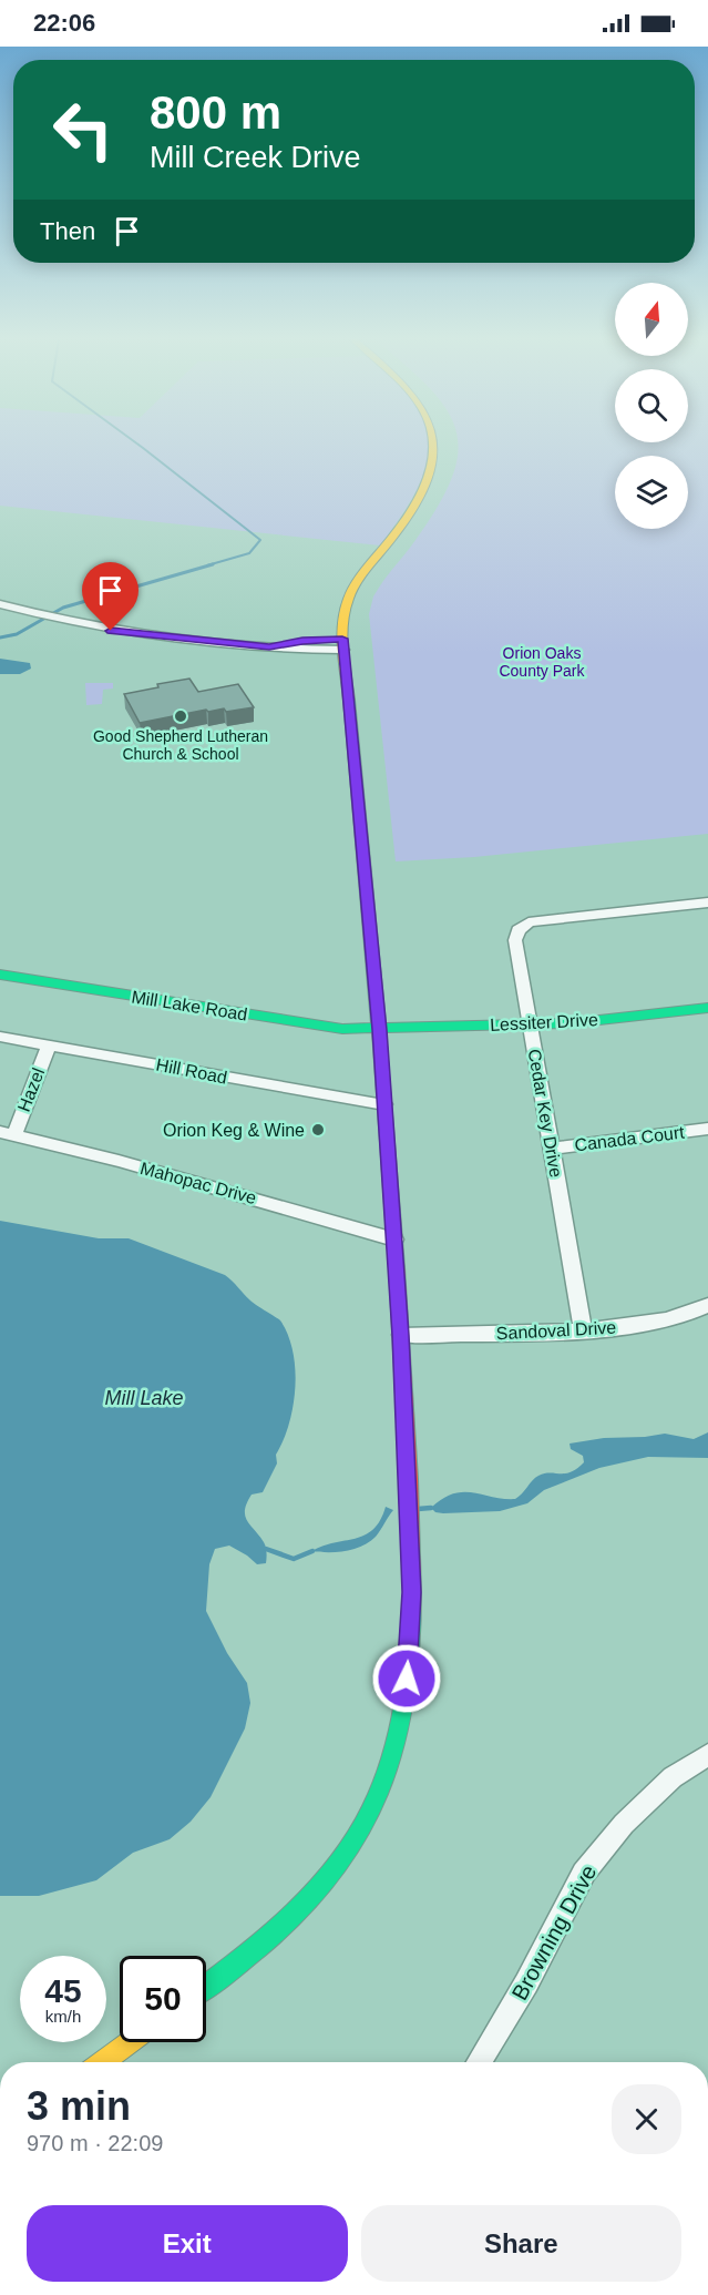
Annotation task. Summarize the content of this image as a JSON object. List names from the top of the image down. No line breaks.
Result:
{"streets":{"main road":["Mill Lake Road","Lessiter Drive"],"street":["Hill Road","Hazel","Cedar Key Drive","Canada Court","Mahopac Drive","Sandoval Drive","Browning Drive"]},"crossings":[["Mill Lake Road","Lessiter Drive"],["Lessiter Drive","Cedar Key Drive"],["Hill Road","Hazel"],["Hazel","Mahopac Drive"],["Cedar Key Drive","Canada Court"],["Cedar Key Drive","Sandoval Drive"]],"water":["Mill Lake"],"parks":["Orion Oaks County Park"],"places":["Good Shepherd Lutheran Church & School","Orion Keg & Wine"],"north":"top","page":{"status":"22:06","turn":["800 m","Mill Creek Drive"],"then":"Then","speed":"45 km/h","limit":"50","heading":["3 min","970 m · 22:09"],"buttons":["Exit","Share"]}}
